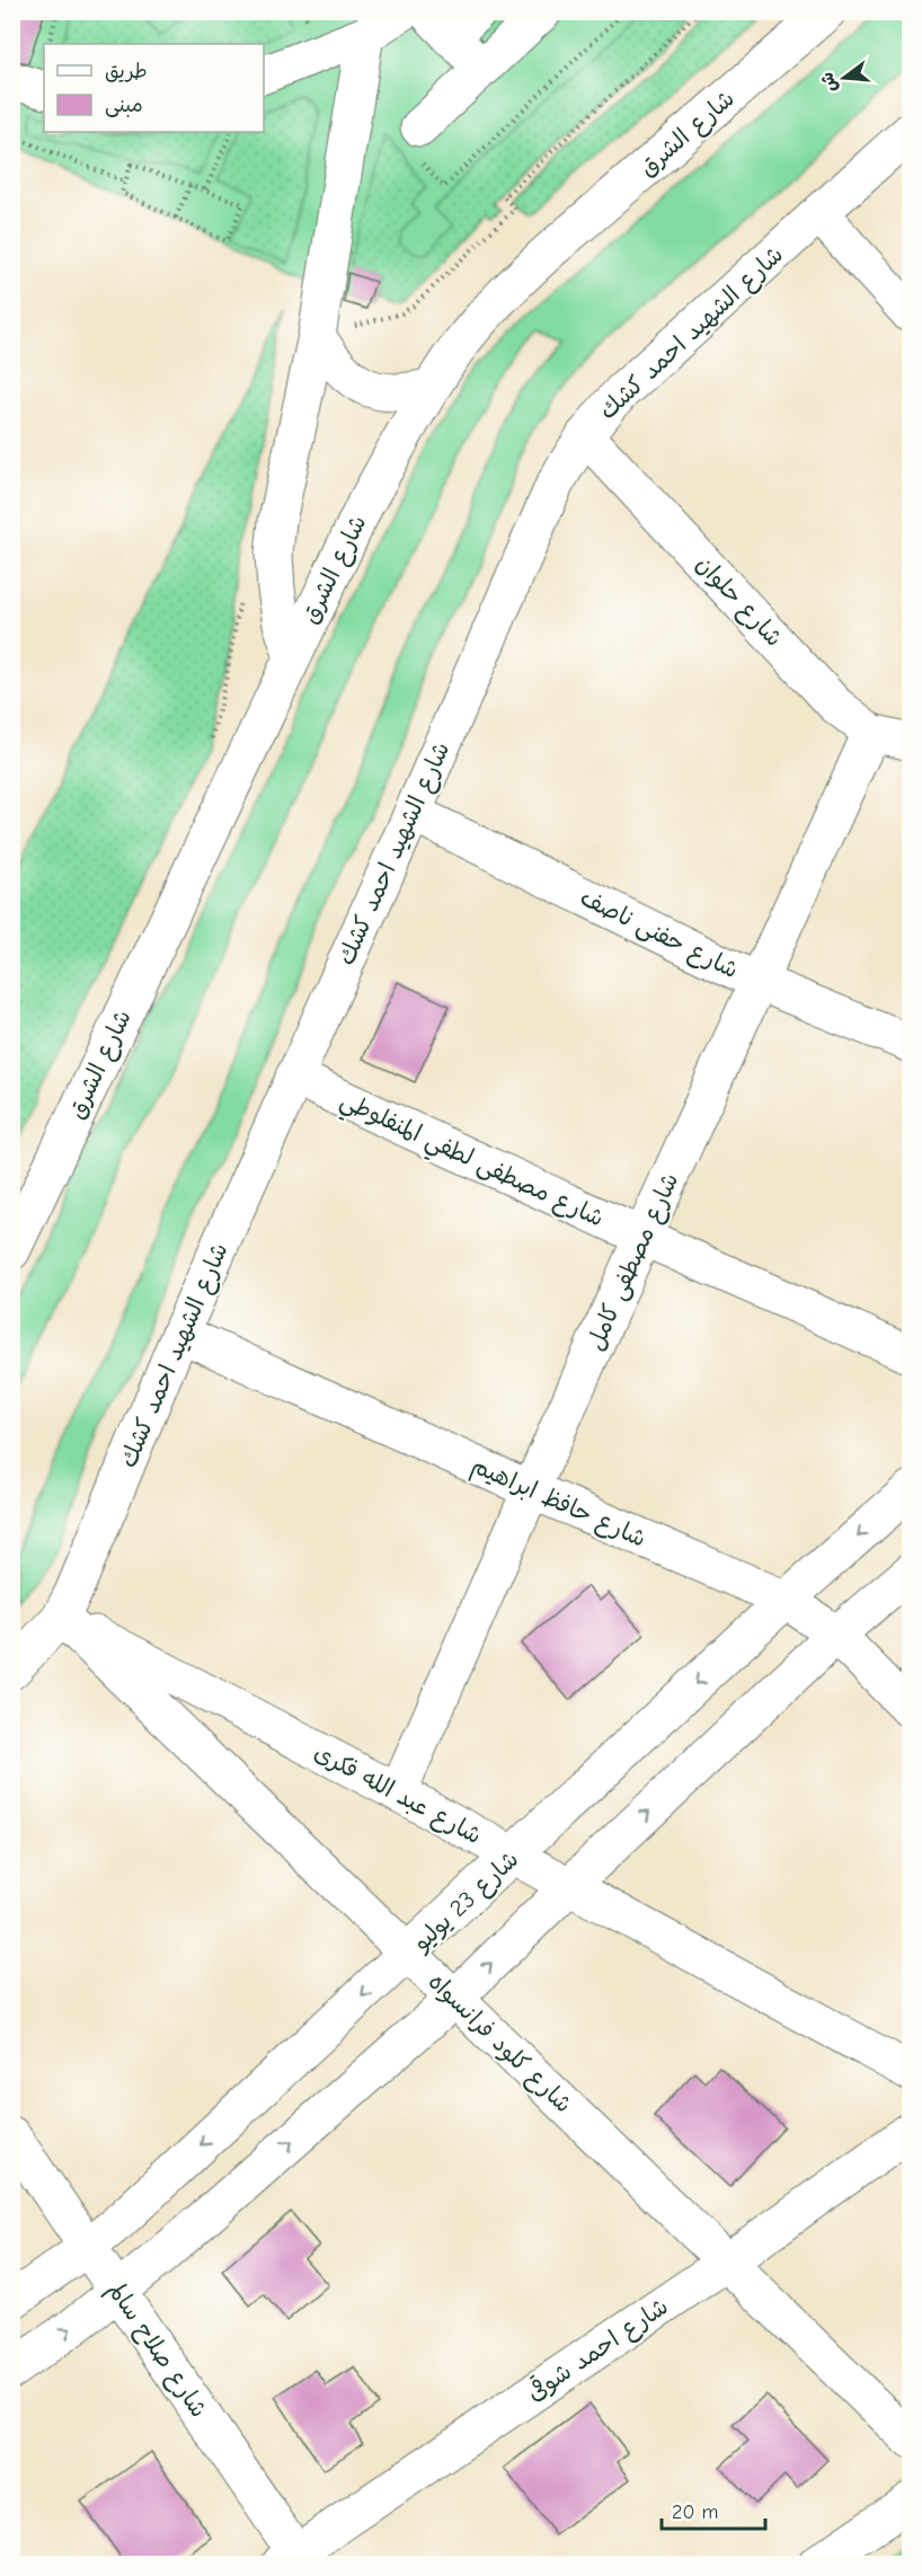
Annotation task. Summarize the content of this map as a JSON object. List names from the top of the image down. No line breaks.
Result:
{"streets":{"street":["شارع الشرق","شارع الشهيد احمد كشك","شارع حلوان","شارع حفنى ناصف","شارع مصطفى لطفي المنفلوطي","شارع مصطفى كامل","شارع حافظ ابراهيم","شارع عبد الله فكرى","شارع 23 يوليو","شارع كلود فرانسواه","شارع صلاح سالم","شارع احمد شوقى"]},"crossings":[["شارع الشهيد احمد كشك","شارع حلوان"],["شارع الشهيد احمد كشك","شارع حفنى ناصف"],["شارع الشهيد احمد كشك","شارع مصطفى لطفي المنفلوطي"],["شارع الشهيد احمد كشك","شارع حافظ ابراهيم"],["شارع الشهيد احمد كشك","شارع عبد الله فكرى"],["شارع الشهيد احمد كشك","شارع كلود فرانسواه"],["شارع حلوان","شارع مصطفى كامل"],["شارع حفنى ناصف","شارع مصطفى كامل"],["شارع مصطفى لطفي المنفلوطي","شارع مصطفى كامل"],["شارع مصطفى كامل","شارع حافظ ابراهيم"],["شارع مصطفى كامل","شارع عبد الله فكرى"],["شارع حافظ ابراهيم","شارع 23 يوليو"],["شارع عبد الله فكرى","شارع 23 يوليو"],["شارع عبد الله فكرى","شارع كلود فرانسواه"],["شارع 23 يوليو","شارع كلود فرانسواه"],["شارع 23 يوليو","شارع صلاح سالم"],["شارع كلود فرانسواه","شارع احمد شوقى"],["شارع صلاح سالم","شارع احمد شوقى"]],"legend":["طريق","مبنى"],"scale_bar":"20 m","north":"left"}
